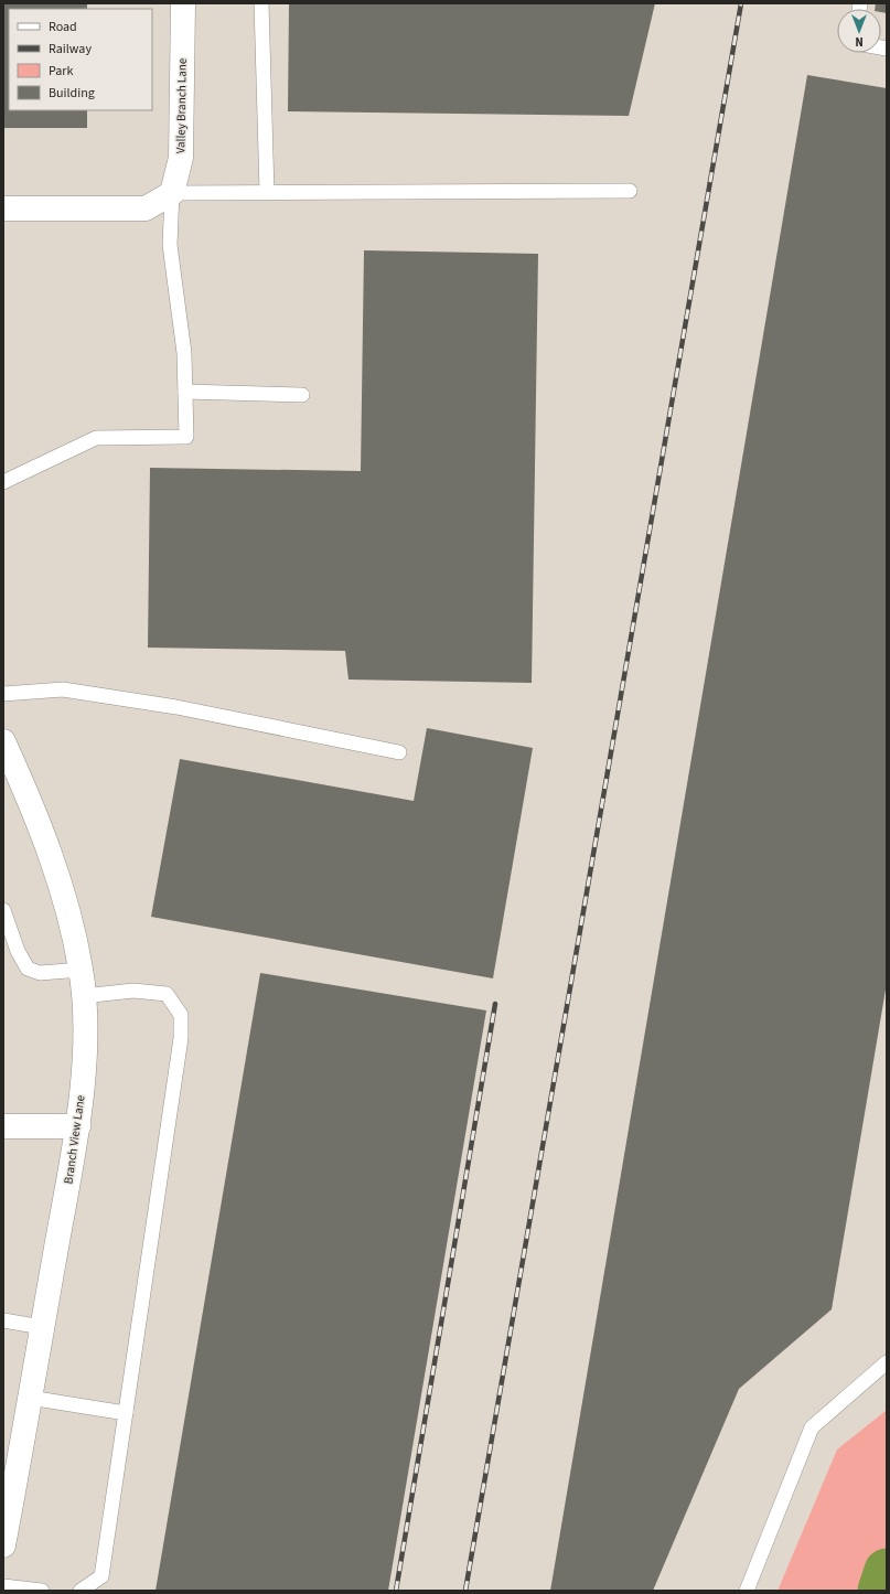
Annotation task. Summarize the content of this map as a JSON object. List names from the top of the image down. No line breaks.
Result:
{"streets":{"street":["Valley Branch Lane","Branch View Lane"]},"legend":["Road","Railway","Park","Building"],"north":"bottom"}
